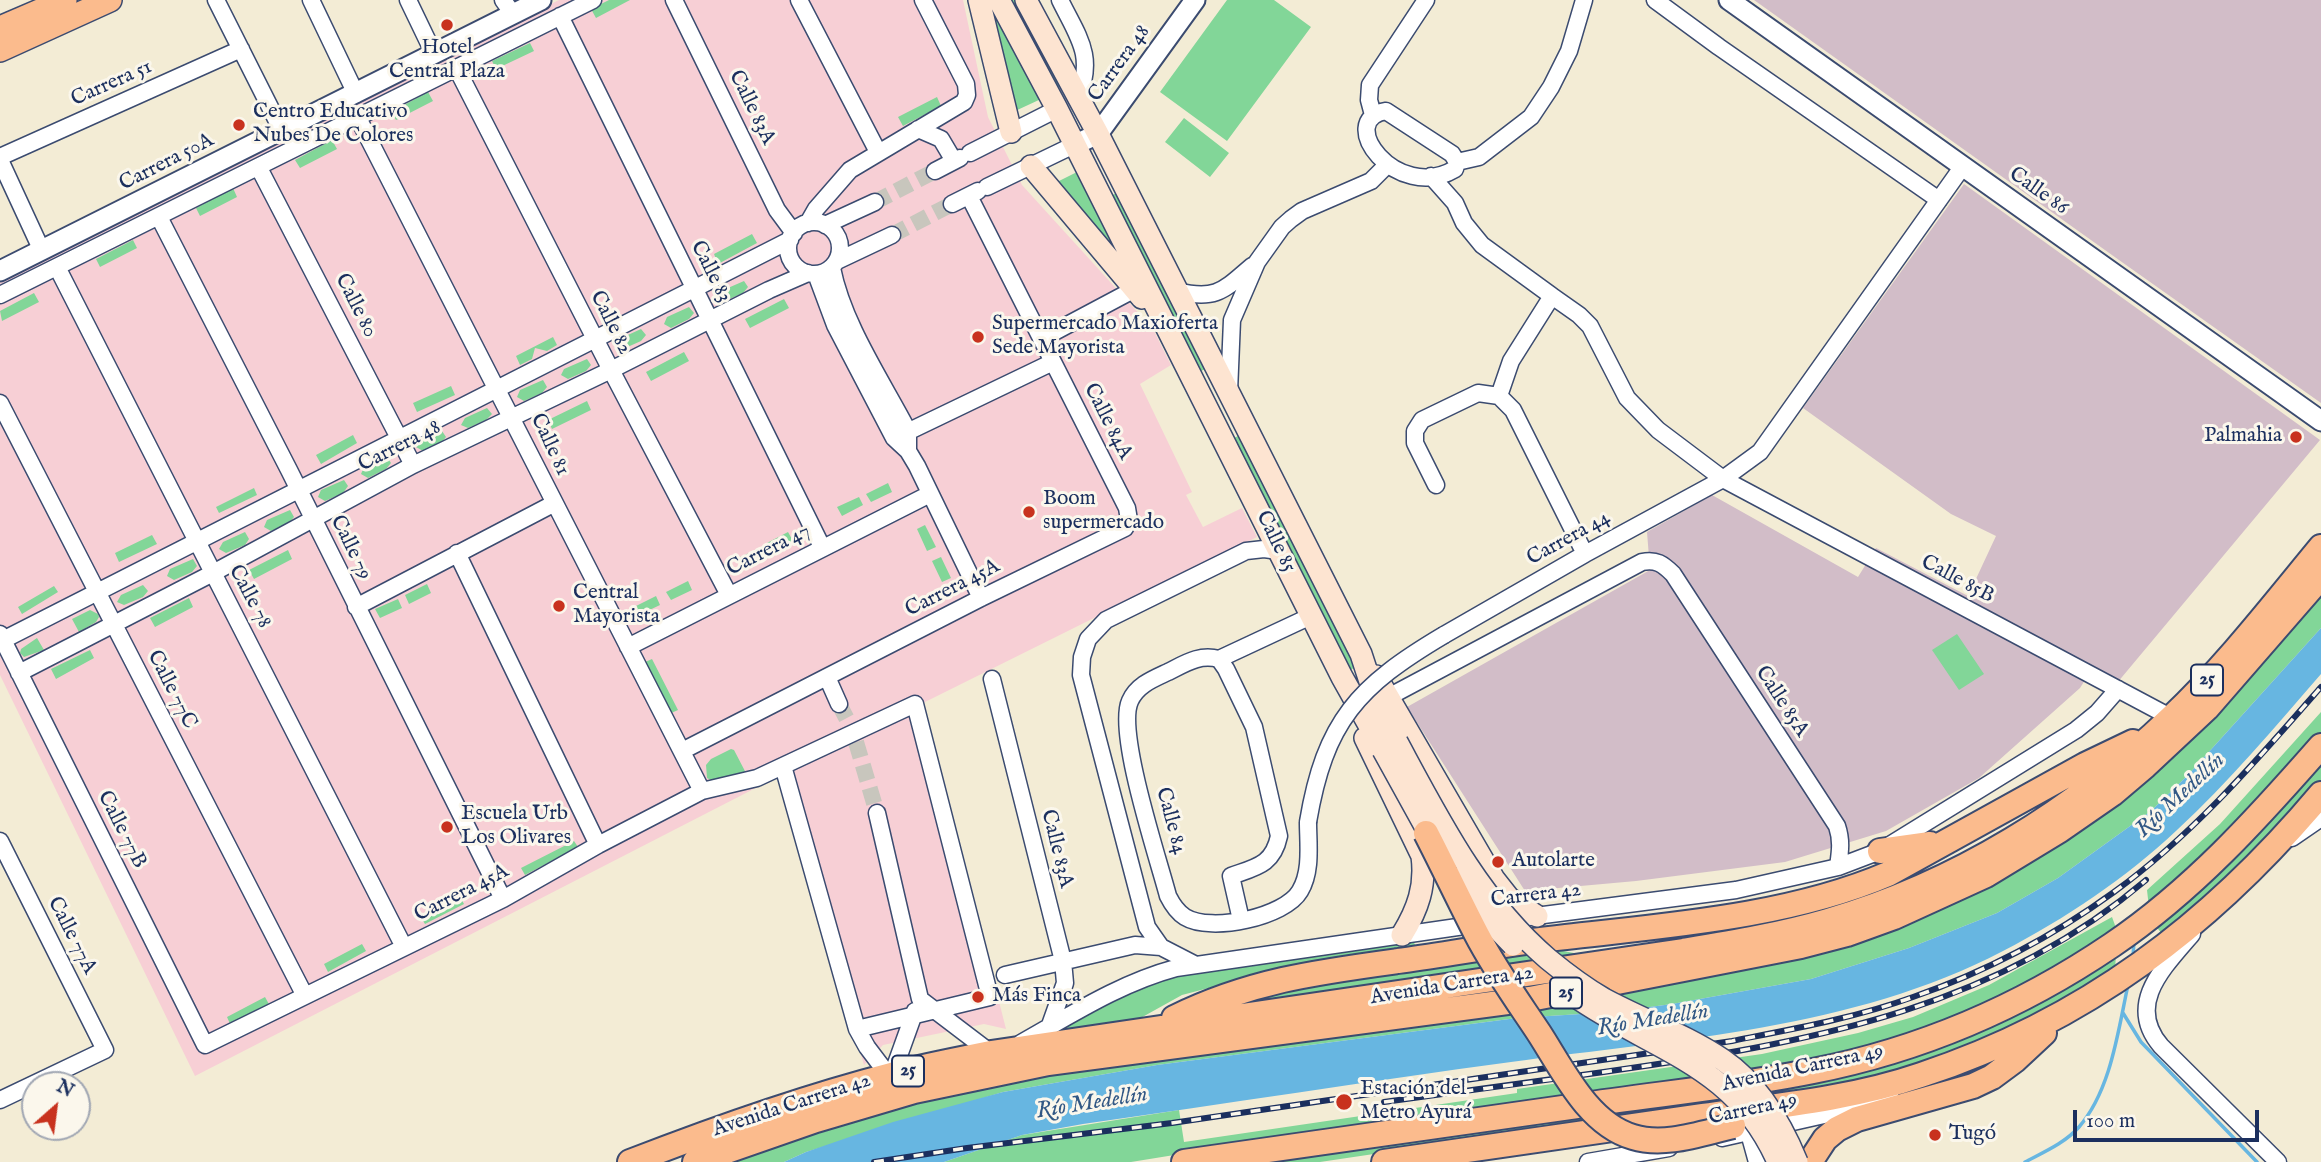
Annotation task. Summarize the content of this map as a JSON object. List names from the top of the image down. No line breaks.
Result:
{"streets":{"highway":["25","Avenida Carrera 42","Avenida Carrera 49"],"main road":["Calle 85"],"street":["Carrera 48","Carrera 51","Calle 83A","Carrera 50A","Calle 86","Calle 83","Calle 80","Calle 82","Calle 84A","Calle 81","Carrera 44","Calle 79","Carrera 47","Calle 85B","Carrera 45A","Calle 78","Calle 77C","Calle 85A","Calle 84","Calle 77B","Carrera 42","Calle 77A","Carrera 49"]},"crossings":[["Carrera 48","Calle 83A"],["Carrera 48","Calle 83"],["Carrera 48","Calle 80"],["Carrera 48","Calle 82"],["Carrera 48","Calle 81"],["Carrera 48","Calle 85"],["Carrera 48","Calle 79"],["Carrera 48","Calle 78"],["Carrera 48","Calle 77C"],["Carrera 48","Calle 77B"],["Calle 83A","Carrera 42"],["Calle 86","Carrera 44"],["Calle 83","Carrera 47"],["Calle 82","Carrera 47"],["Calle 84A","Carrera 45A"],["Calle 81","Carrera 47"],["Calle 81","Carrera 45A"],["Carrera 44","Calle 85B"],["Carrera 44","Calle 84"],["Calle 85","Calle 85A"],["Calle 79","Carrera 45A"],["Calle 85B","Carrera 42"],["Calle 85B","Avenida Carrera 42"],["Carrera 45A","Calle 78"],["Carrera 45A","Calle 77C"],["Carrera 45A","Calle 77B"],["Calle 85A","Carrera 42"],["Carrera 42","Avenida Carrera 42"]],"water":["Río Medellín"],"places":["Hotel Central Plaza","Centro Educativo Nubes De Colores","Supermercado Maxioferta Sede Mayorista","Palmahia","Boom supermercado","Central Mayorista","Escuela Urb Los Olivares","Autolarte","Más Finca","Estación del Metro Ayurá","Tugó"],"scale_bar":"100 m","north":"top right"}
